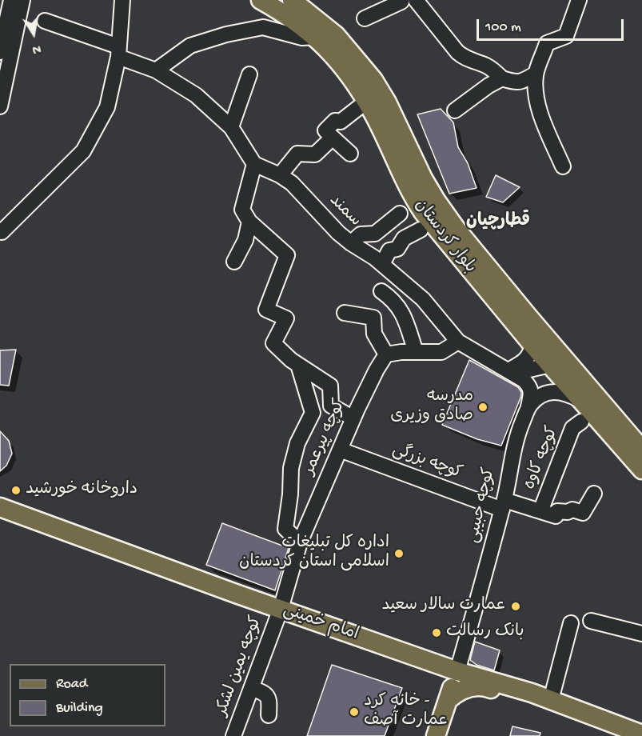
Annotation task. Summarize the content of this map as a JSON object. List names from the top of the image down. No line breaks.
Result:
{"streets":{"main road":["بلوار کردستان","امام خمینی"],"street":["سمند","کوچه پیرعمر","کوچه کاوه","کوچه بزرگی","کوچه حبیبی","کوچه یمین لشکر"]},"crossings":[["سمند","کوچه حبیبی"],["کوچه پیرعمر","کوچه بزرگی"],["کوچه پیرعمر","امام خمینی"],["کوچه پیرعمر","کوچه یمین لشکر"],["کوچه کاوه","کوچه بزرگی"],["کوچه بزرگی","کوچه حبیبی"],["کوچه حبیبی","امام خمینی"],["امام خمینی","کوچه یمین لشکر"]],"districts":["قطارچیان"],"places":["مدرسه صادق وزیری","داروخانه خورشید","اداره کل تبلیغات اسلامی استان کردستان","عمارت سالار سعید","بانک رسالت","خانه کرد - عمارت آصف"],"legend":["Road","Building"],"scale_bar":"100 m","north":"bottom"}
